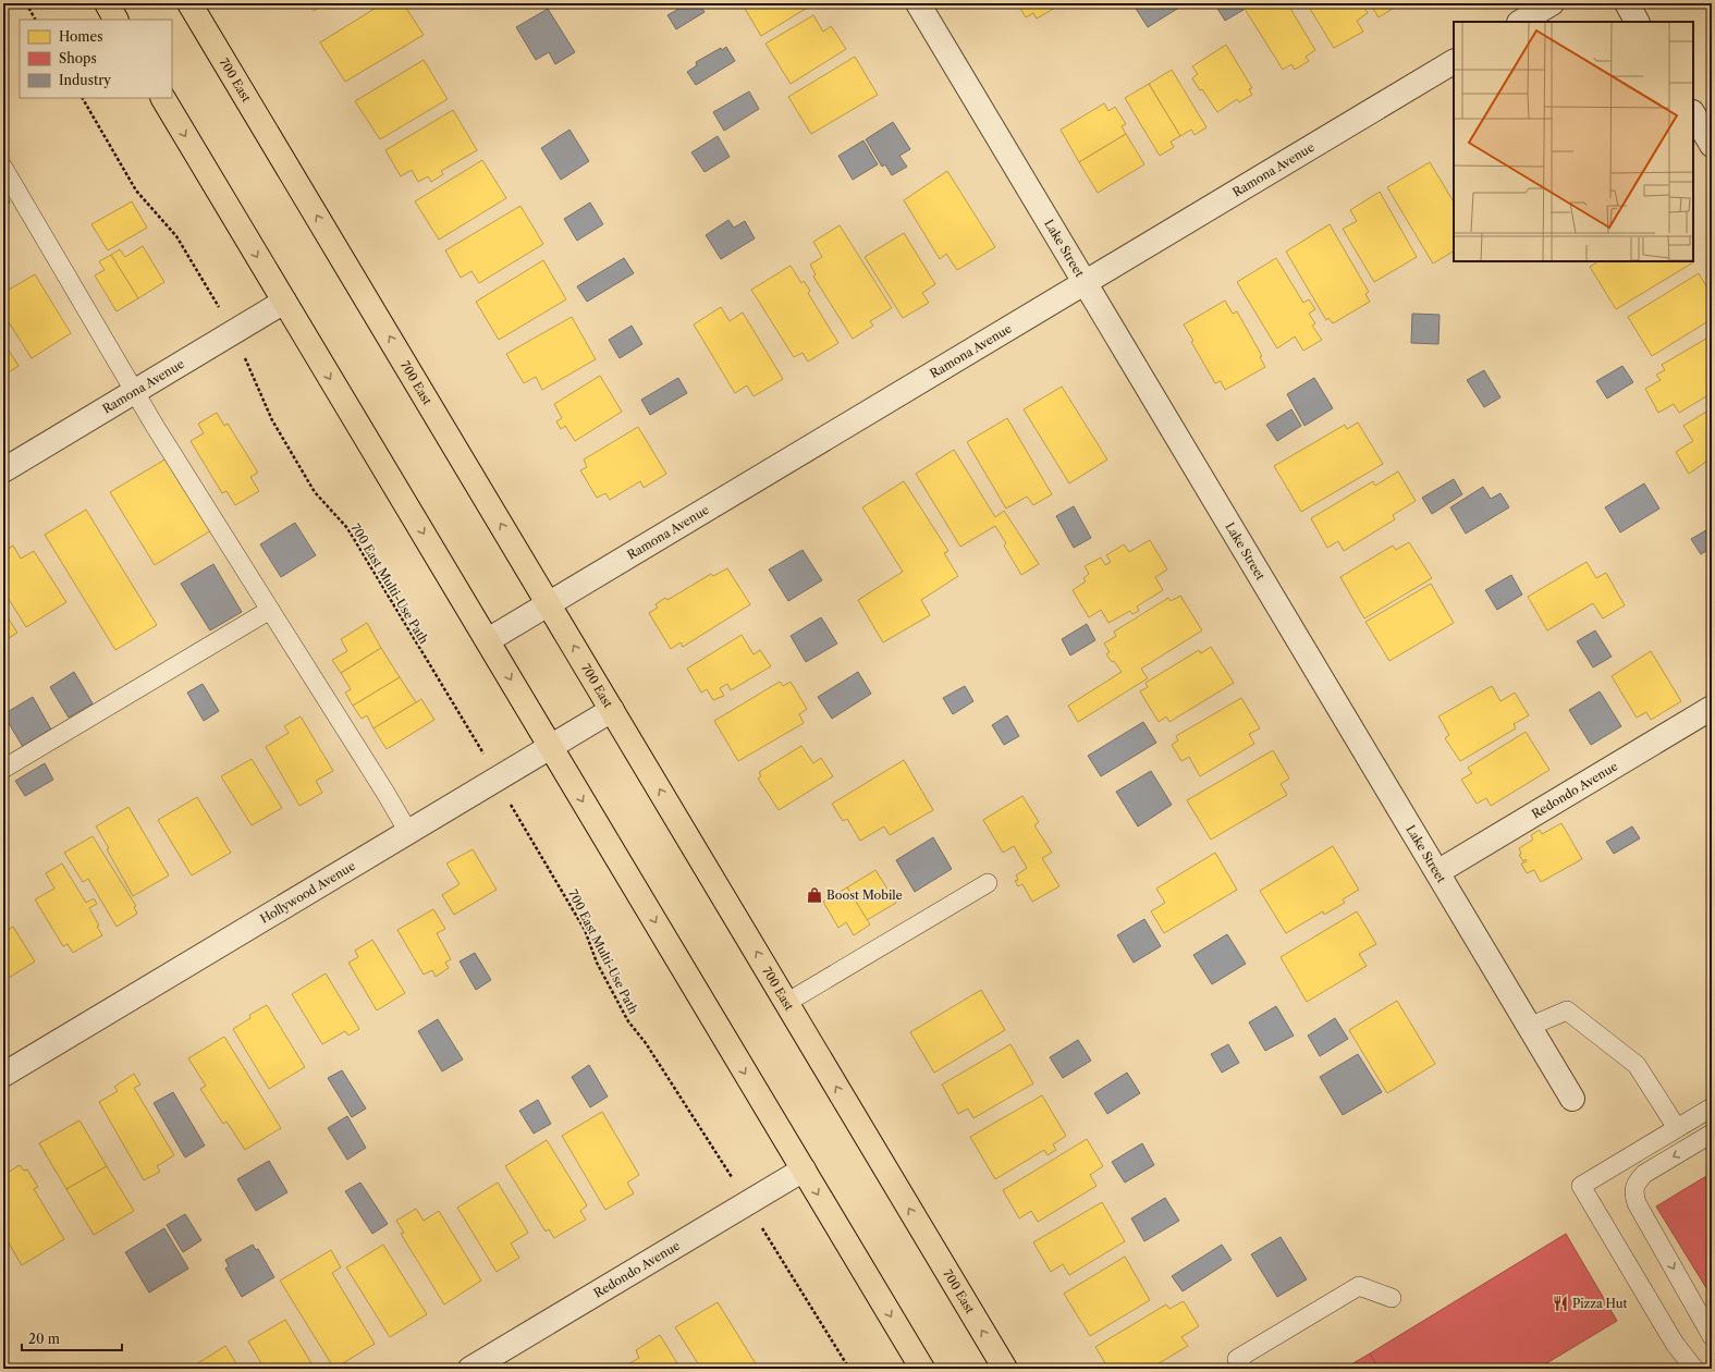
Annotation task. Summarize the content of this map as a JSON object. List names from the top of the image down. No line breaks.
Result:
{"streets":{"main road":["700 East"],"street":["Ramona Avenue","Lake Street","Redondo Avenue","Hollywood Avenue"],"path":["700 East Multi-Use Path"]},"crossings":[["700 East","Ramona Avenue"],["700 East","Hollywood Avenue"],["Ramona Avenue","Lake Street"],["Lake Street","Redondo Avenue"]],"places":{"shop":["Boost Mobile"],"restaurant":["Pizza Hut"]},"legend":["Homes","Shops","Industry"],"scale_bar":"20 m"}
